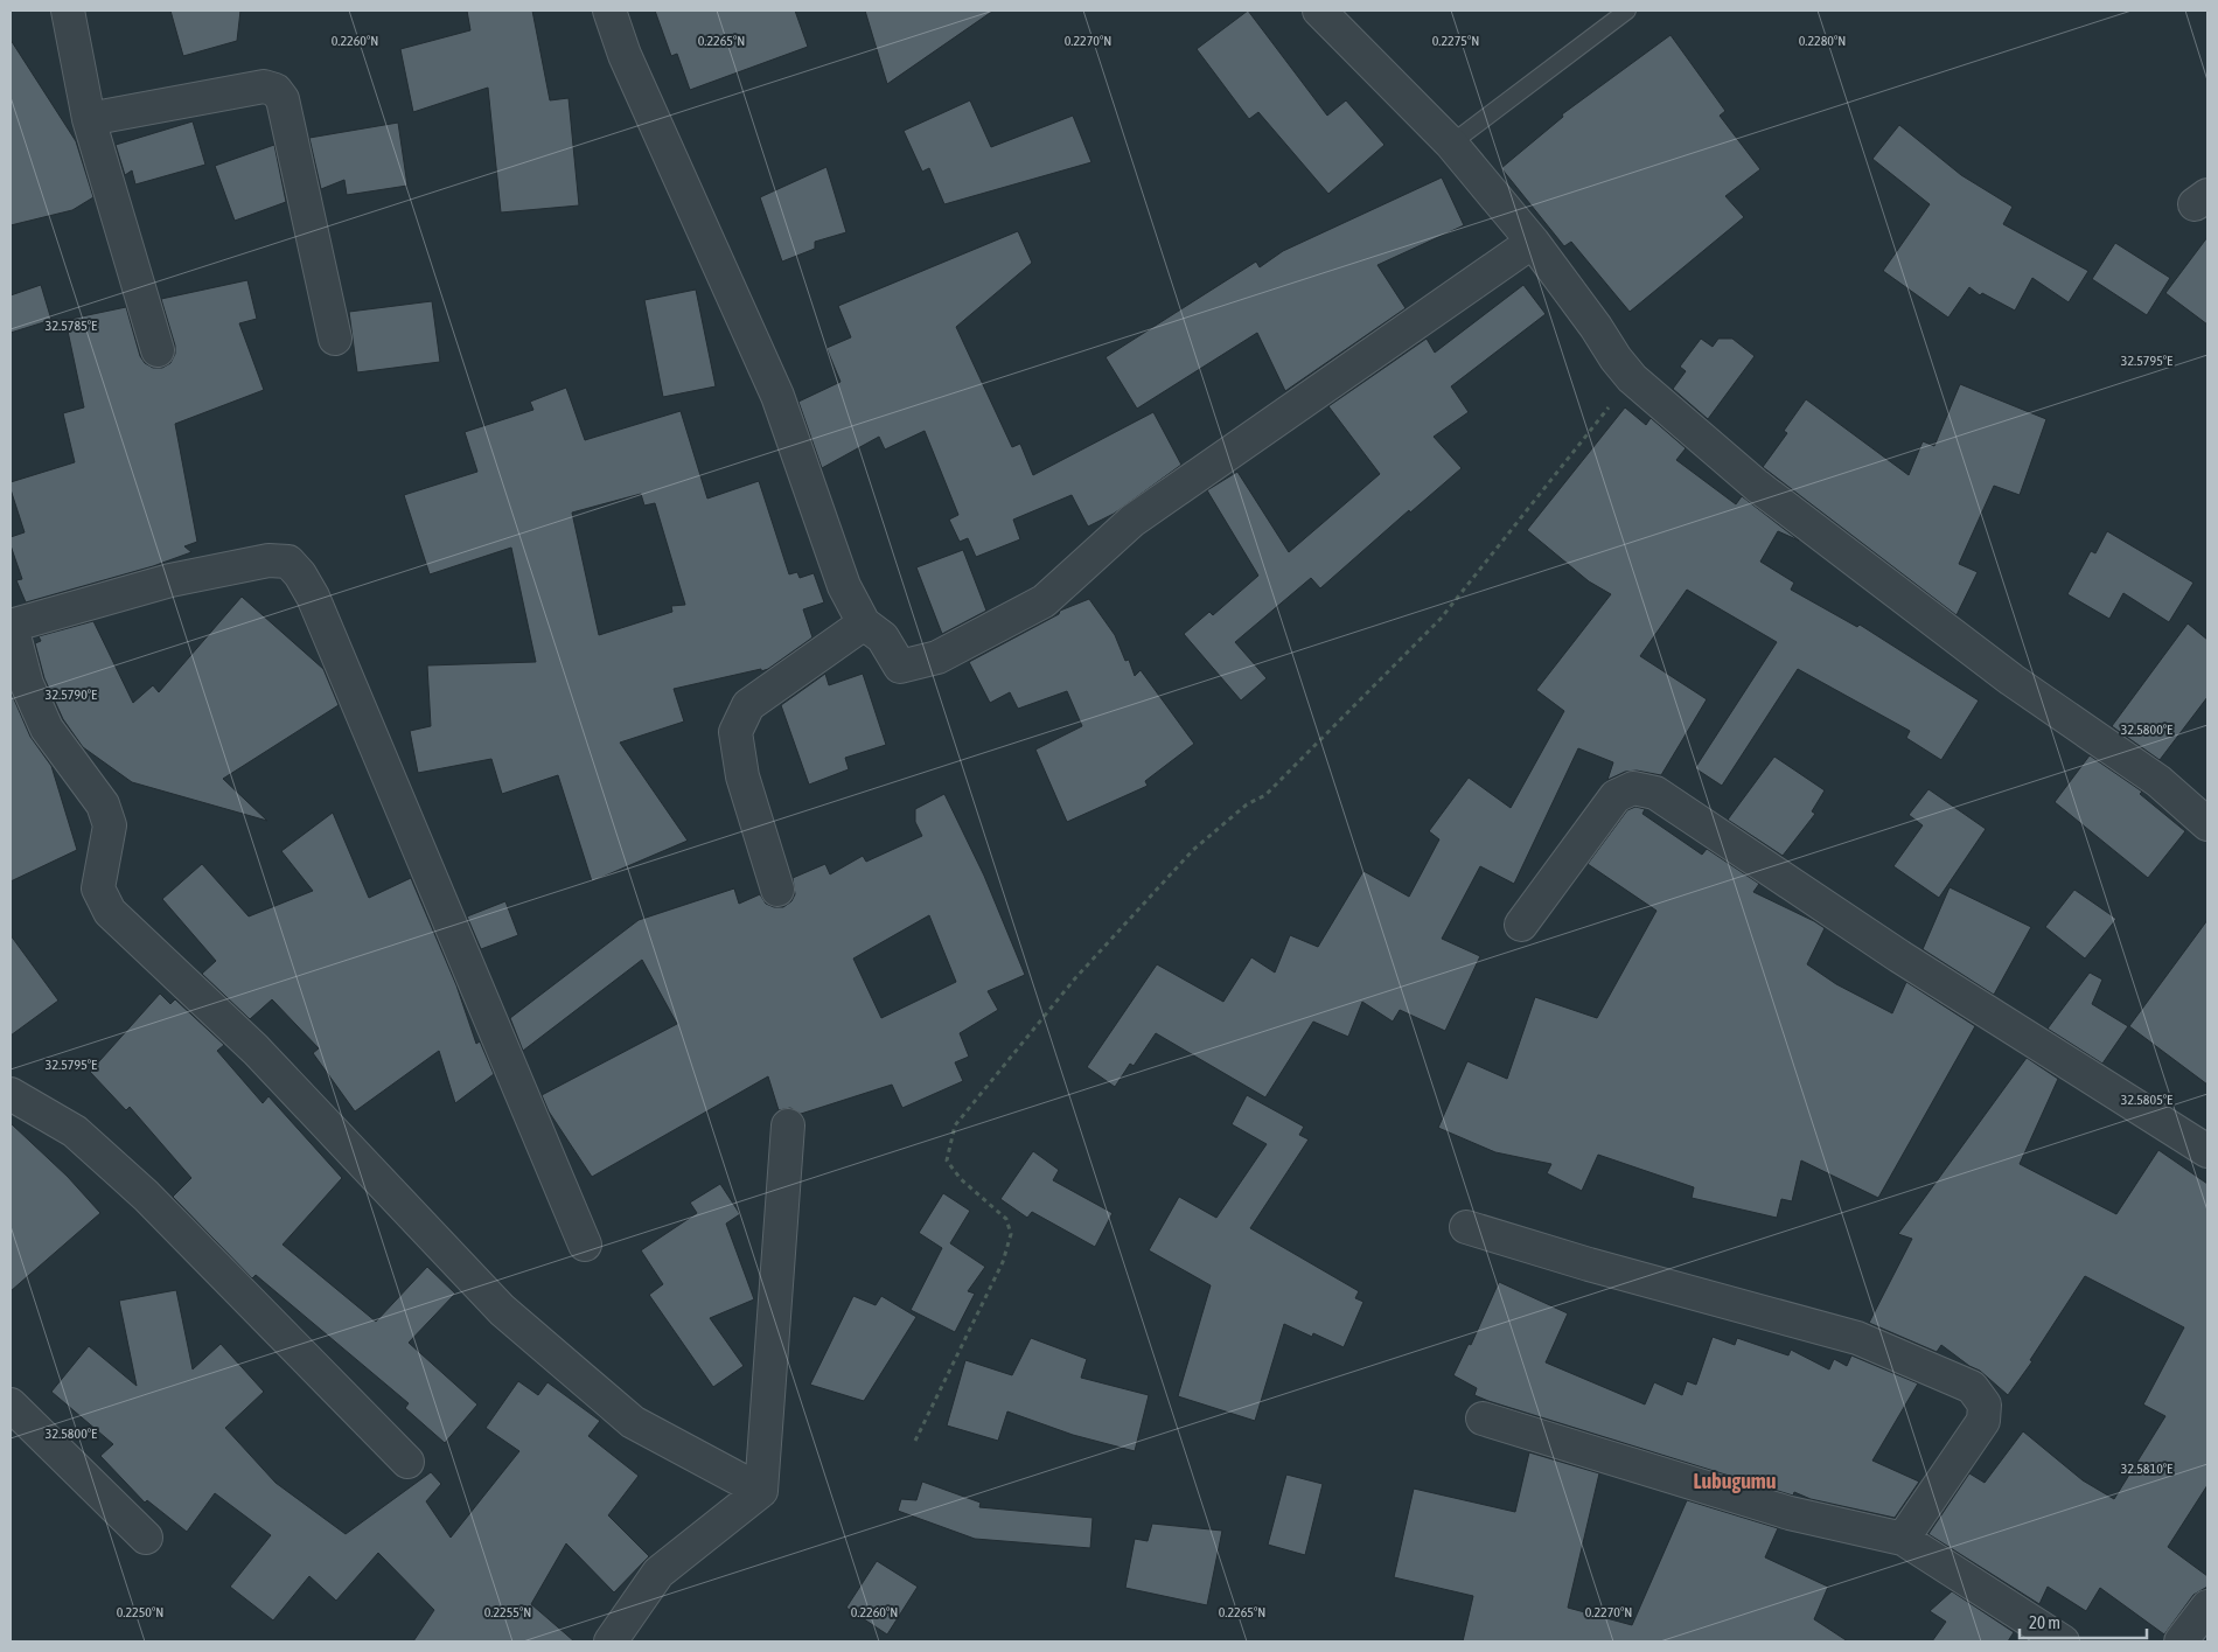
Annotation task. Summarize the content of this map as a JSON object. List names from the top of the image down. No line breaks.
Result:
{"districts":["Lubugumu"],"scale_bar":"20 m","coordinates":["0.2260°N","0.2265°N","0.2270°N","0.2275°N","0.2280°N","32.5785°E","32.5795°E","32.5790°E","32.5800°E","32.5805°E","32.5810°E","0.2250°N","0.2255°N"]}
